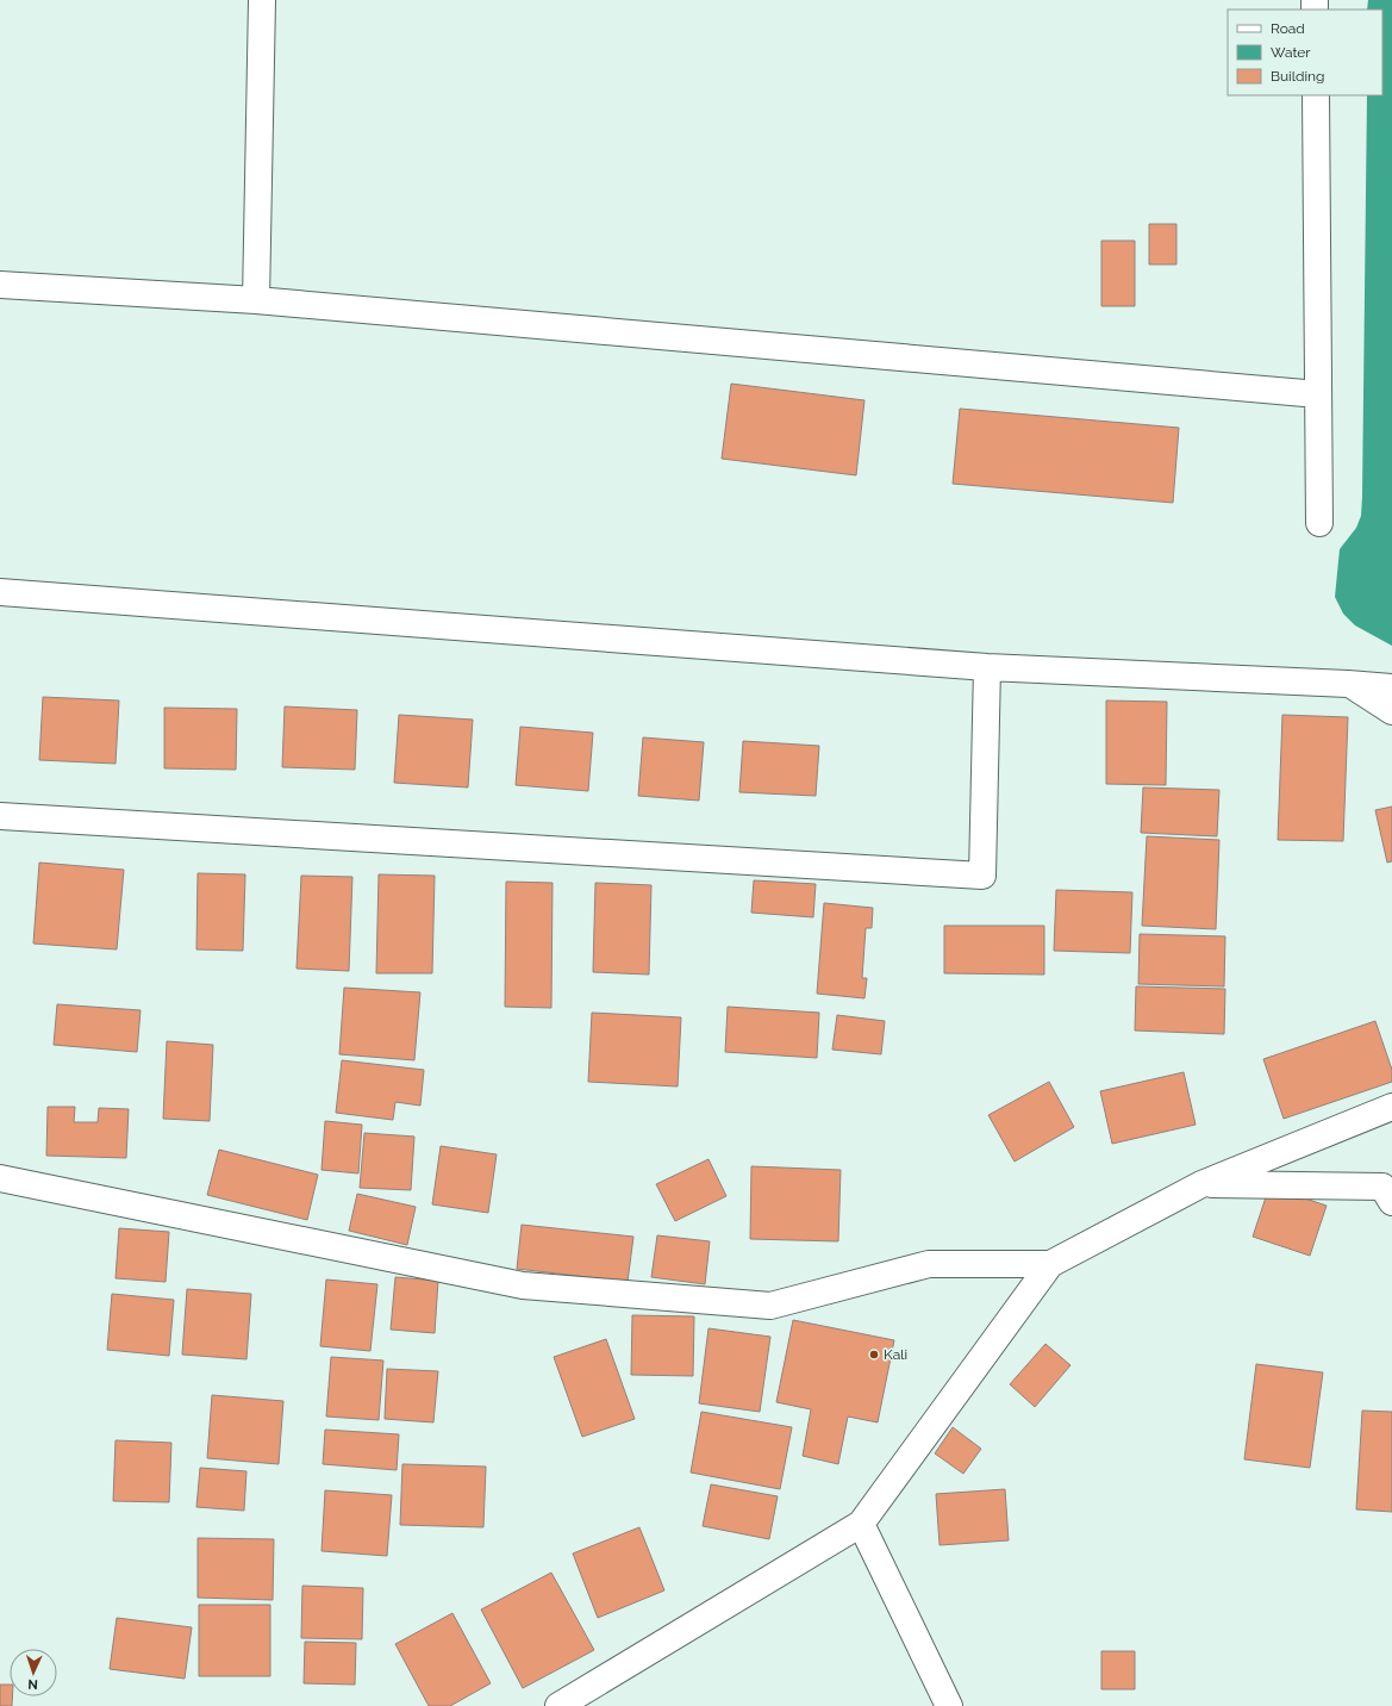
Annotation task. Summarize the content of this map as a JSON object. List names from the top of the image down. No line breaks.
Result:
{"places":["Kali"],"legend":["Road","Water","Building"],"north":"bottom"}
